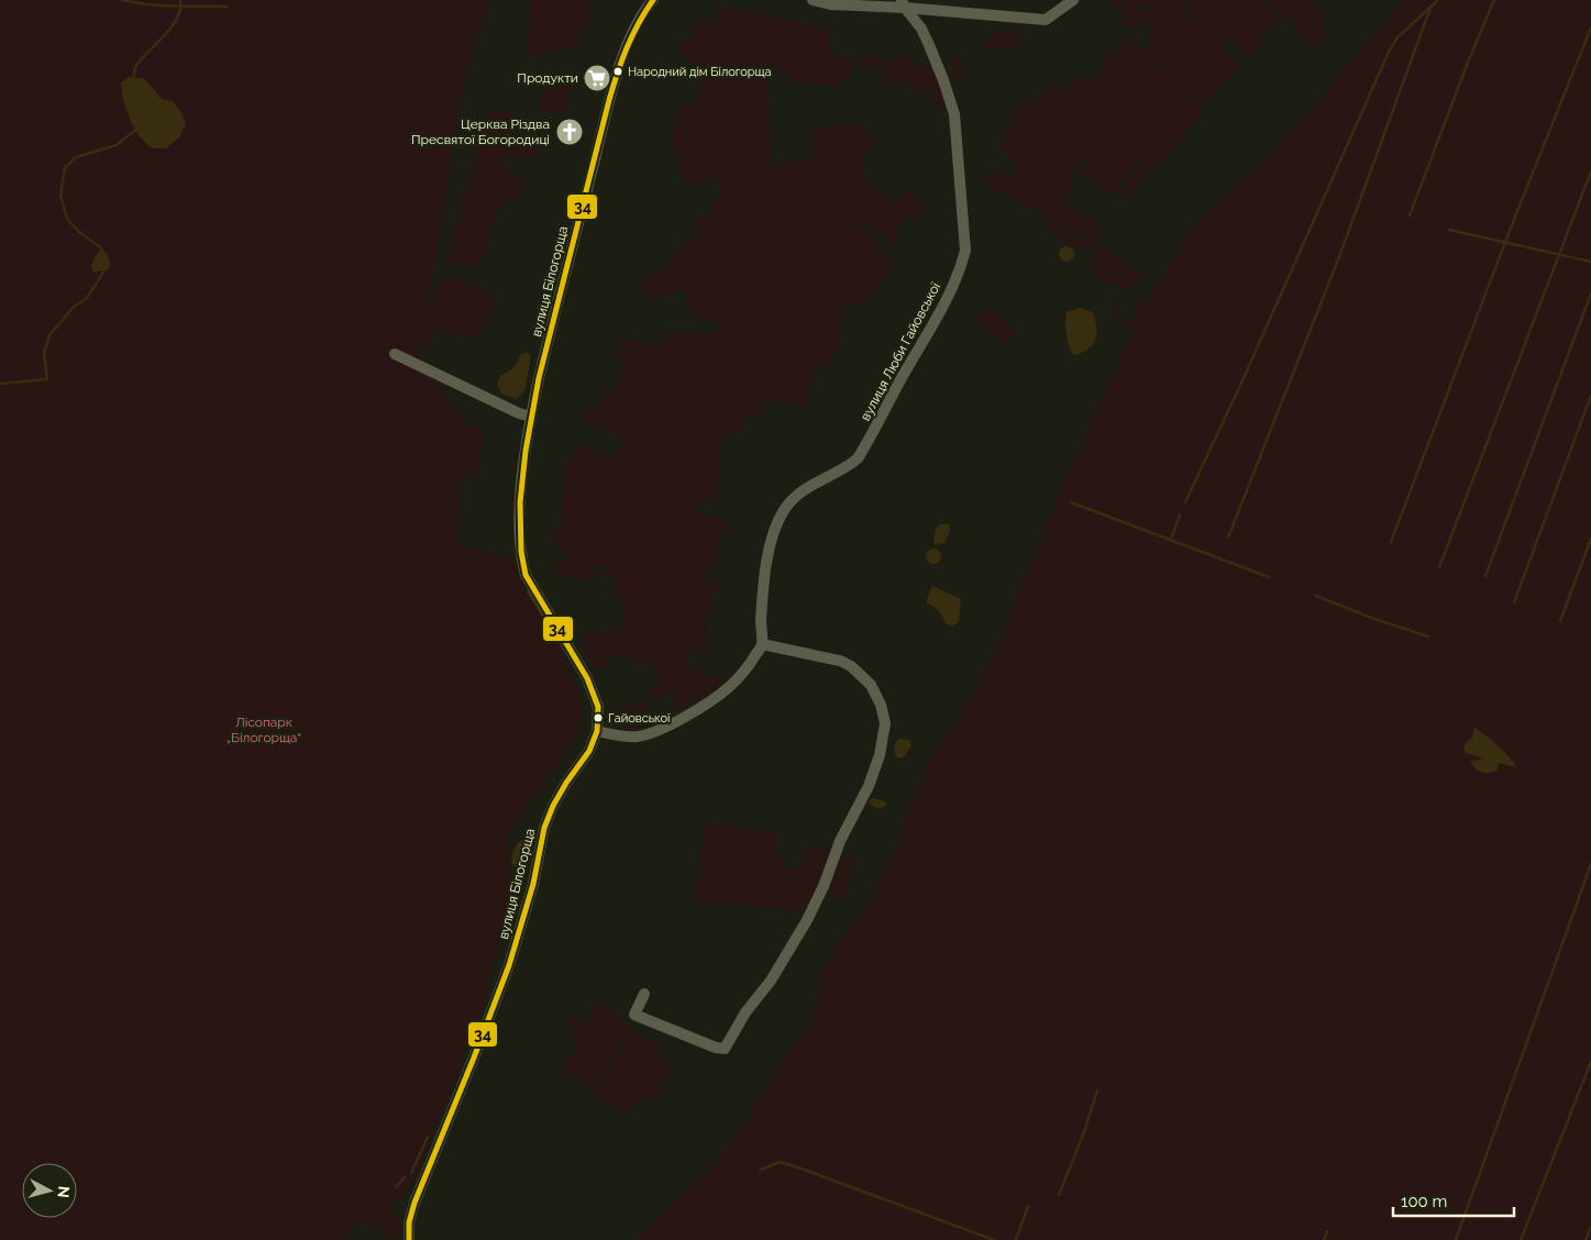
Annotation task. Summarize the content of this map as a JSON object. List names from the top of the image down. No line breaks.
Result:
{"streets":{"street":["вулиця Білогорща","вулиця Люби Гайовської"]},"parks":["Лісопарк „Білогорща“"],"places":{"other":["Народний дім Білогорща","Гайовської"],"supermarket":["Продукти"],"church":["Церква Різдва Пресвятої Богородиці"]},"lines":["transit line 34"],"scale_bar":"100 m","north":"right"}
